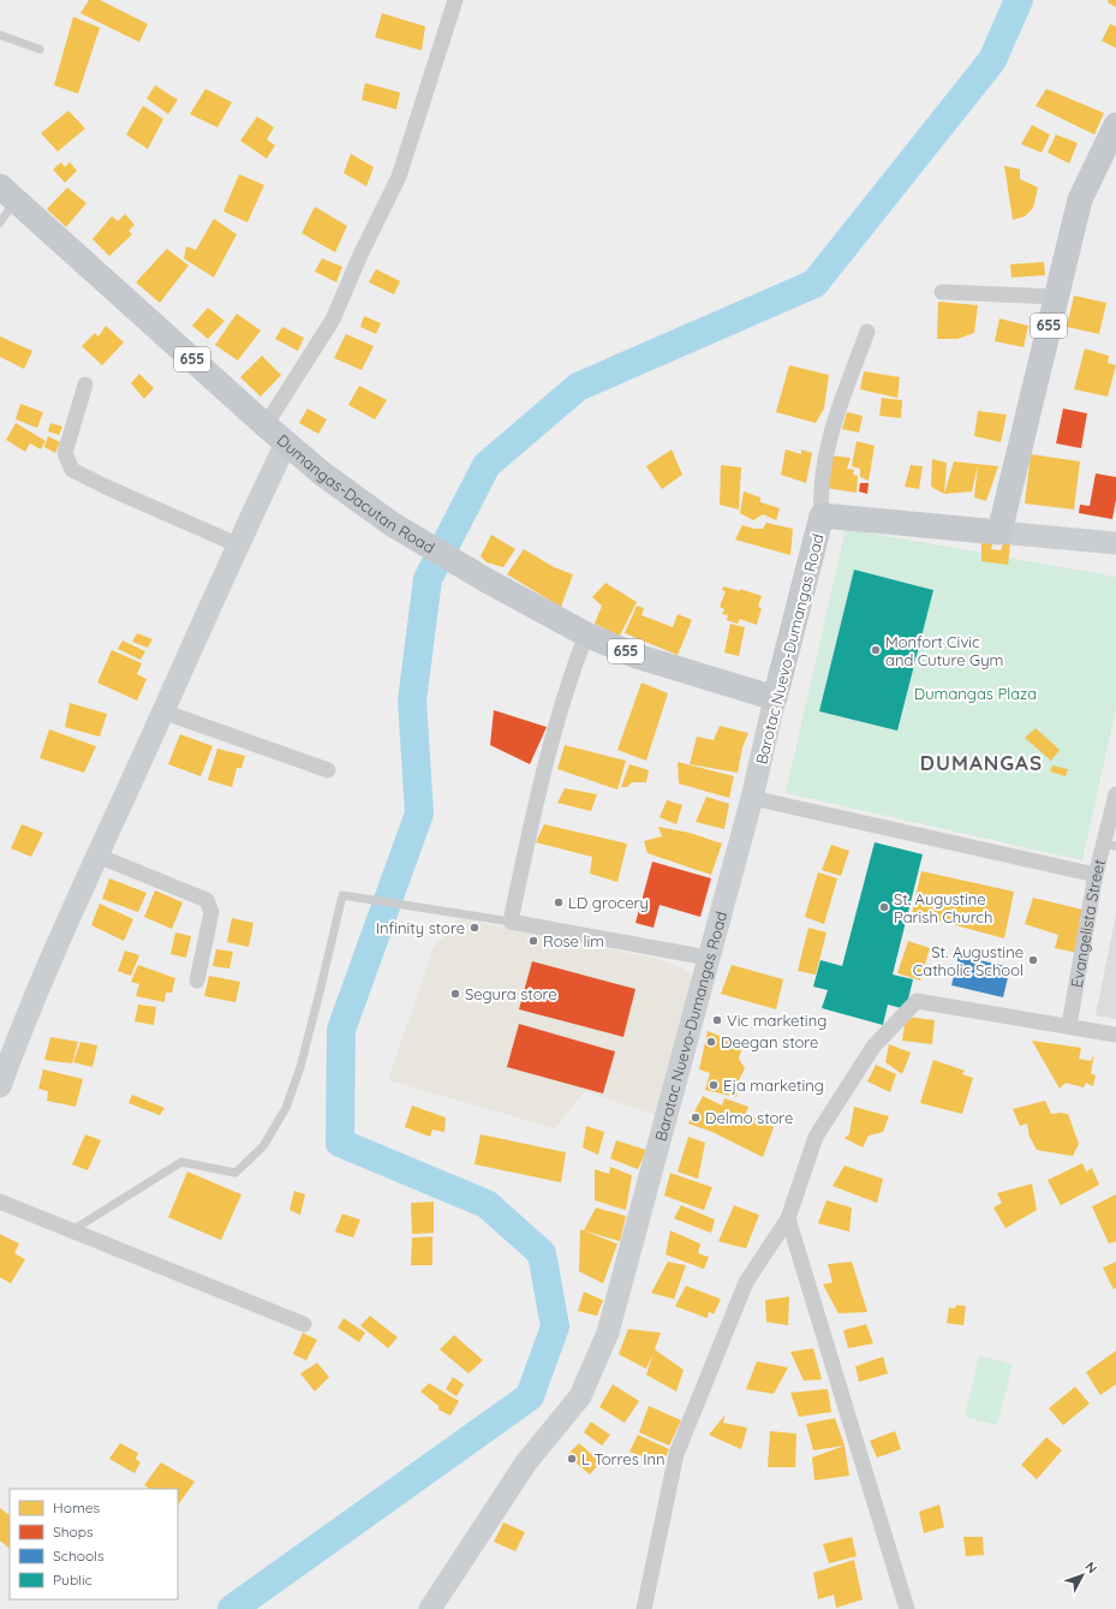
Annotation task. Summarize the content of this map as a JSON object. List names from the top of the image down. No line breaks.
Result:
{"streets":{"main road":["655","Dumangas-Dacutan Road","Barotac Nuevo-Dumangas Road"],"street":["Evangelista Street"]},"crossings":[["655","Barotac Nuevo-Dumangas Road"],["Dumangas-Dacutan Road","Barotac Nuevo-Dumangas Road"]],"districts":["DUMANGAS"],"parks":["Dumangas Plaza"],"places":["Monfort Civic and Cuture Gym","LD grocery","St. Augustine Parish Church","Infinity store","Rose lim","St. Augustine Catholic School","Segura store","Vic marketing","Deegan store","Eja marketing","Delmo store","L Torres Inn"],"legend":["Homes","Shops","Schools","Public"],"north":"top right"}
